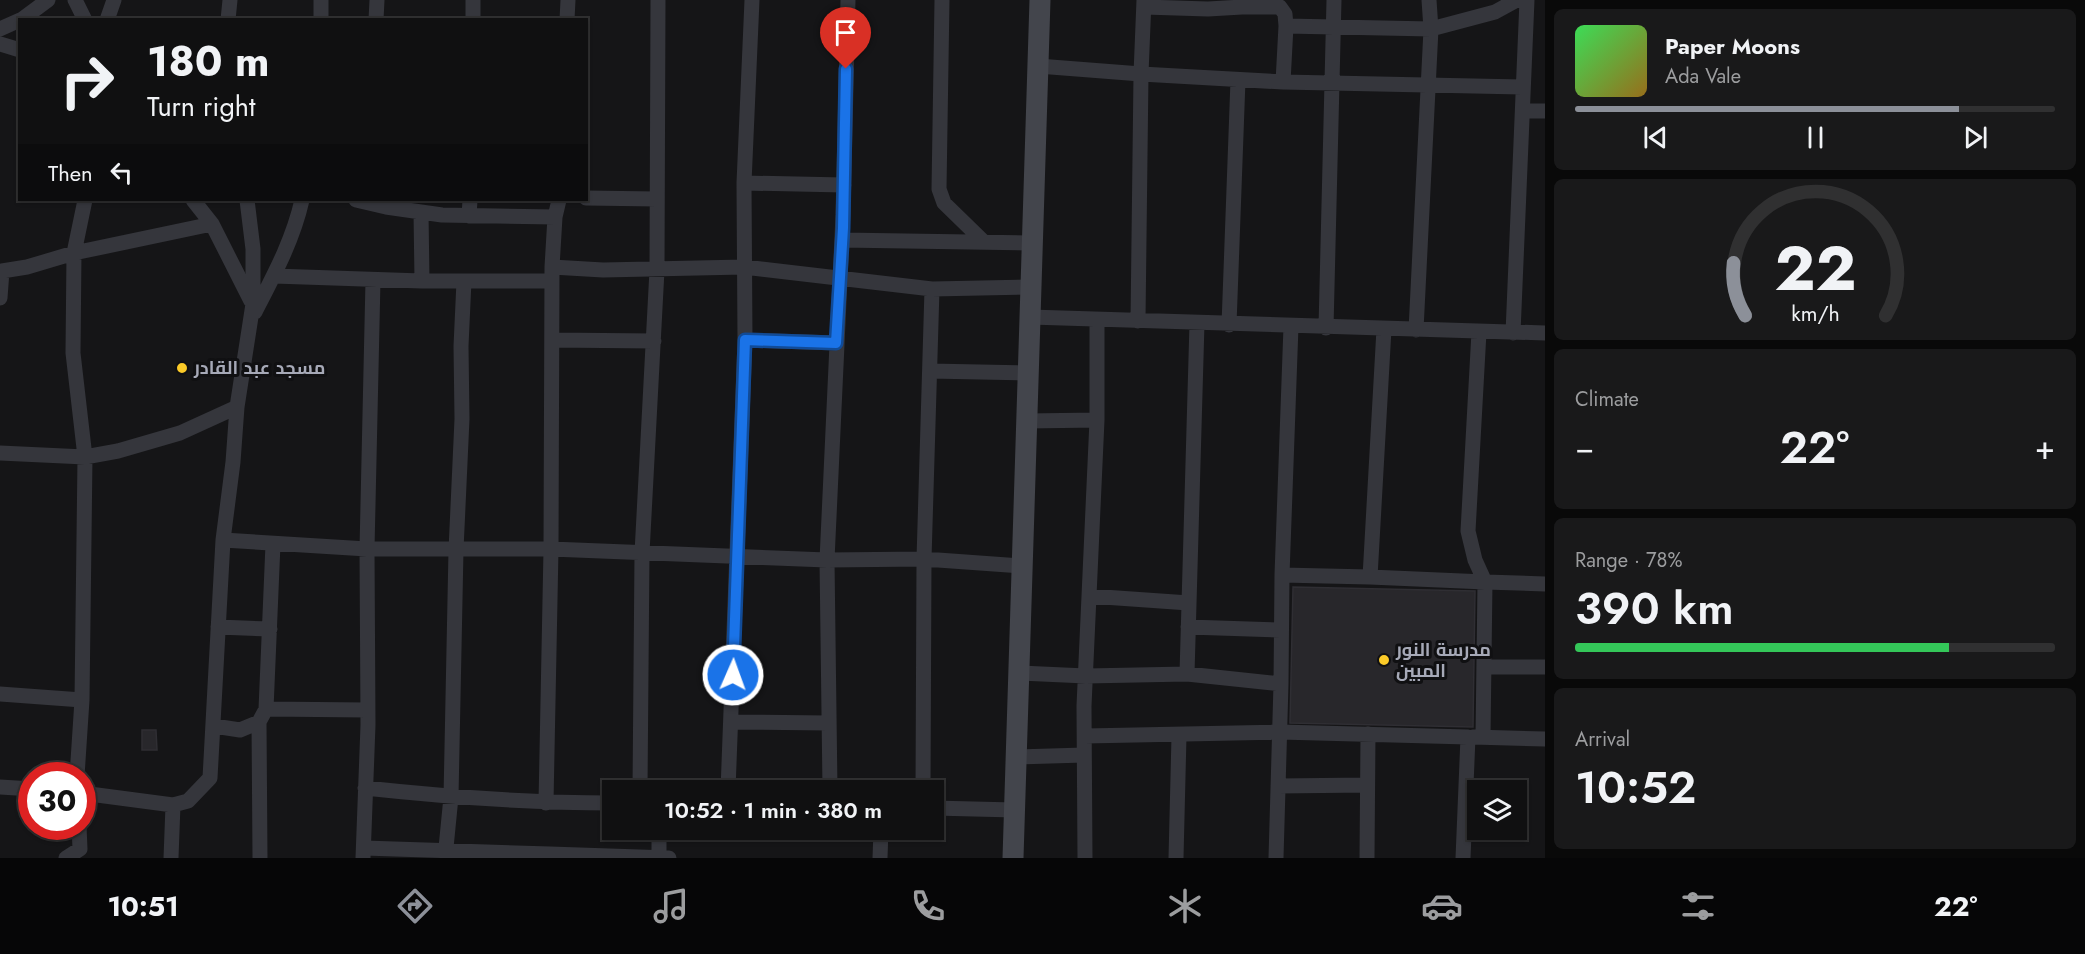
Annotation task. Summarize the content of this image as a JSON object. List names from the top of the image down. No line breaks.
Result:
{"places":["مسجد عبد القادر","مدرسة النور المبين"],"page":{"turn":["180 m","Turn right"],"song":["Paper Moons","Ada Vale"],"then":"Then","tile":["Climate",["Range · 78%","390 km"],["Arrival","10:52"]],"heat":["−","22°","+"],"limit":"30","trip":"10:52 · 1 min · 380 m","tabs":["10:51","22°"],"gauge":["22","km/h"]}}
